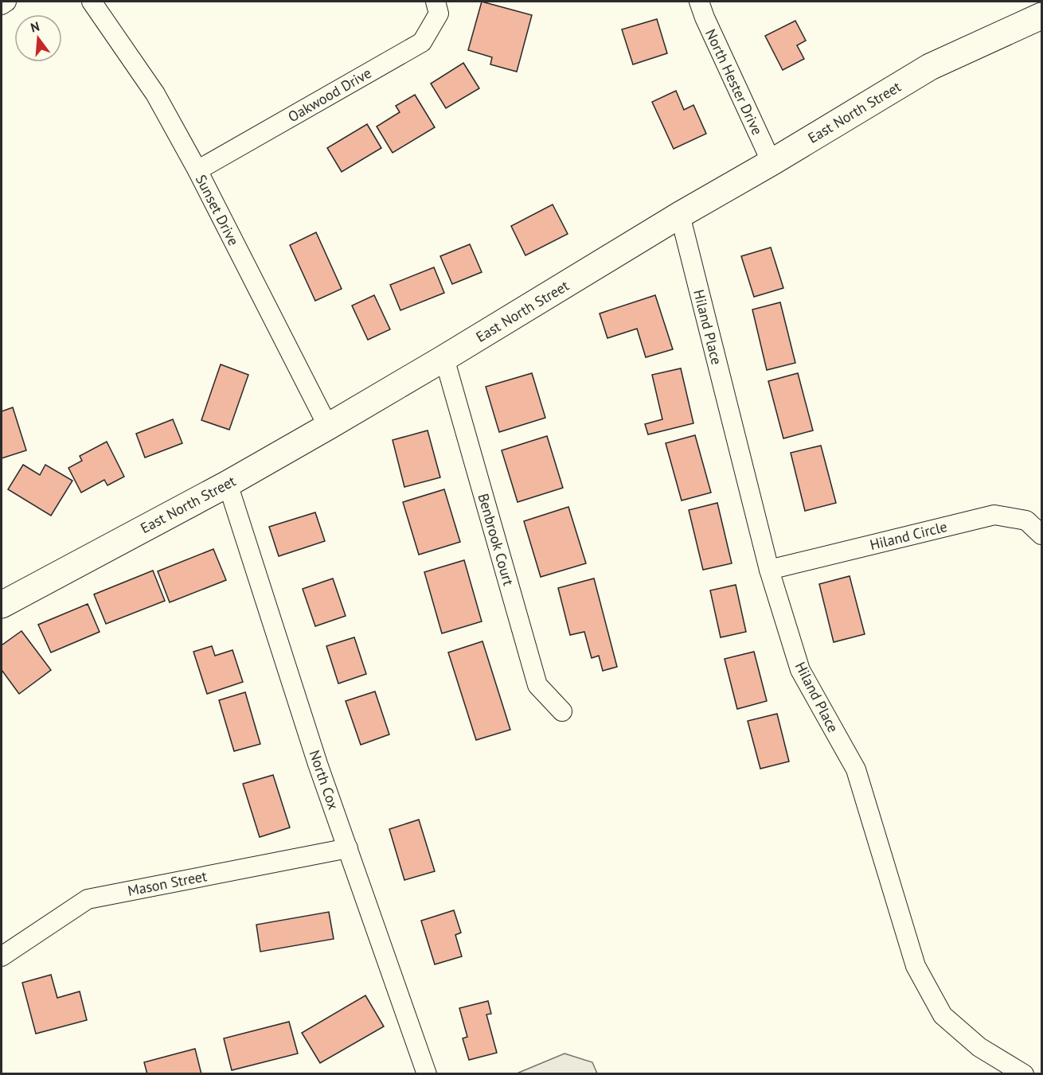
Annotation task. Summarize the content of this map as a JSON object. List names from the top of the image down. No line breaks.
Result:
{"streets":{"street":["North Hester Drive","Oakwood Drive","East North Street","Sunset Drive","Hiland Place","Hiland Circle","Benbrook Court","North Cox","Mason Street"]},"crossings":[["North Hester Drive","East North Street"],["Oakwood Drive","Sunset Drive"],["East North Street","Sunset Drive"],["East North Street","Hiland Place"],["East North Street","Benbrook Court"],["East North Street","North Cox"],["Hiland Place","Hiland Circle"],["North Cox","Mason Street"]],"north":"top"}
